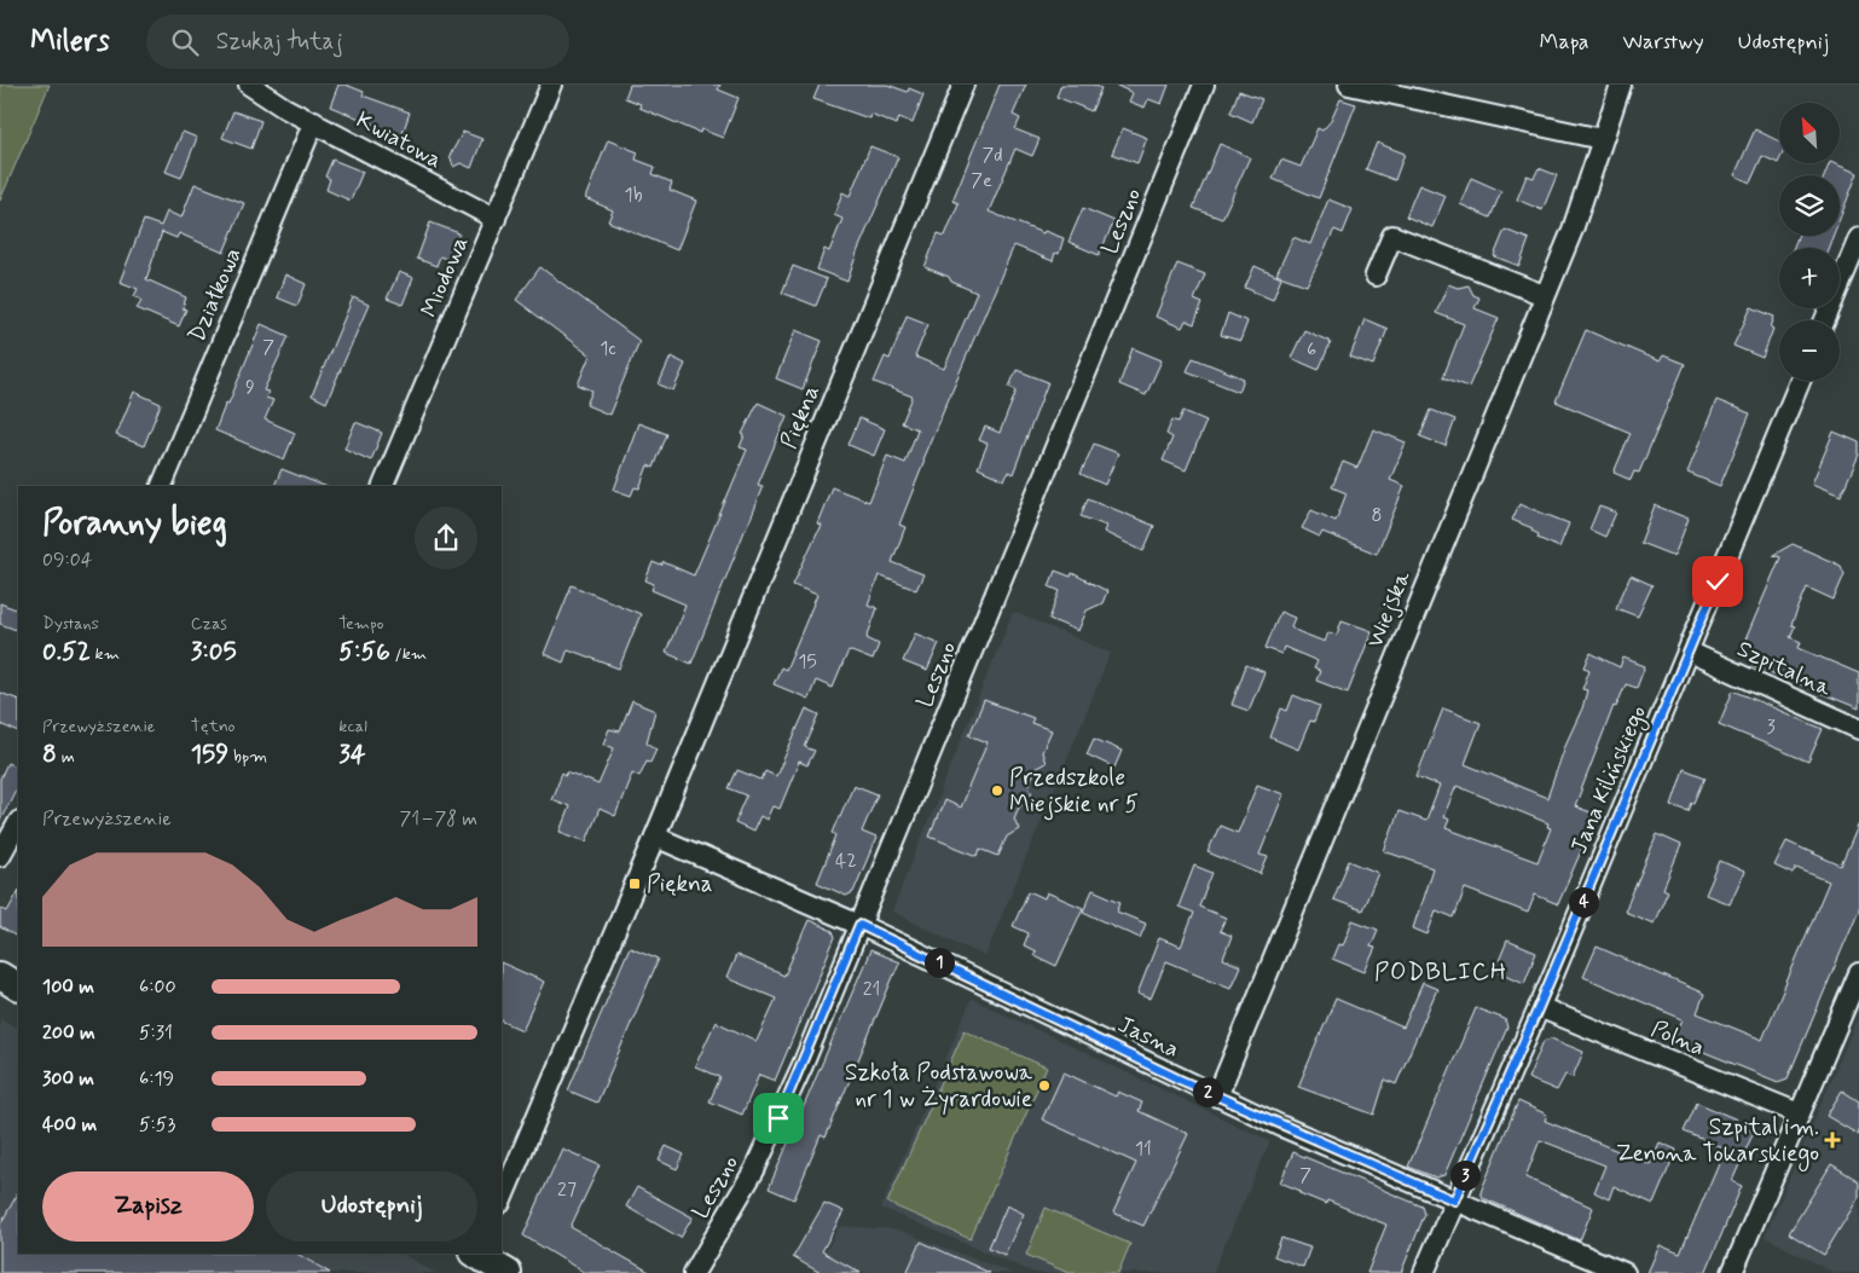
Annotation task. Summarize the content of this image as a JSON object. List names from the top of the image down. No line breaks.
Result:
{"streets":{"street":["Kwiatowa","Leszno","Miodowa","Działkowa","Piękna","Wiejska","Szpitalna","Jana Kilińskiego","Jasna","Polna"]},"crossings":[["Kwiatowa","Miodowa"],["Kwiatowa","Działkowa"],["Leszno","Jasna"],["Piękna","Jasna"],["Wiejska","Jasna"],["Szpitalna","Jana Kilińskiego"],["Jana Kilińskiego","Jasna"],["Jana Kilińskiego","Polna"]],"districts":["PODBLICH"],"places":{"other":["Przedszkole Miejskie nr 5","Szkoła Podstawowa nr 1 w Żyrardowie"],"transit":["Piękna"],"health":["Szpital im. Zenona Tokarskiego"]},"house_numbers":["7d","7e","1b","7","1c","6","9","8","15","3","42","21","11","7","27"],"north":"top left","page":{"header":"Milers","search":"Szukaj tutaj","nav":["Mapa","Warstwy","Udostępnij"],"map_buttons":["+","−"],"heading":["Poranny bieg","09:04"],"stats":[["Dystans","0.52 km"],["Czas","3:05"],["Tempo","5:56 /km"],["Przewyższenie","8 m"],["Tętno","159 bpm"],["kcal","34"]],"chart":["Przewyższenie","71–78 m"],"pins":["4","1","2","3"],"list":[{"name":"100 m","note":"6:00"},{"name":"200 m","note":"5:31"},{"name":"300 m","note":"6:19"},{"name":"400 m","note":"5:53"}],"buttons":["Zapisz","Udostępnij"]}}
